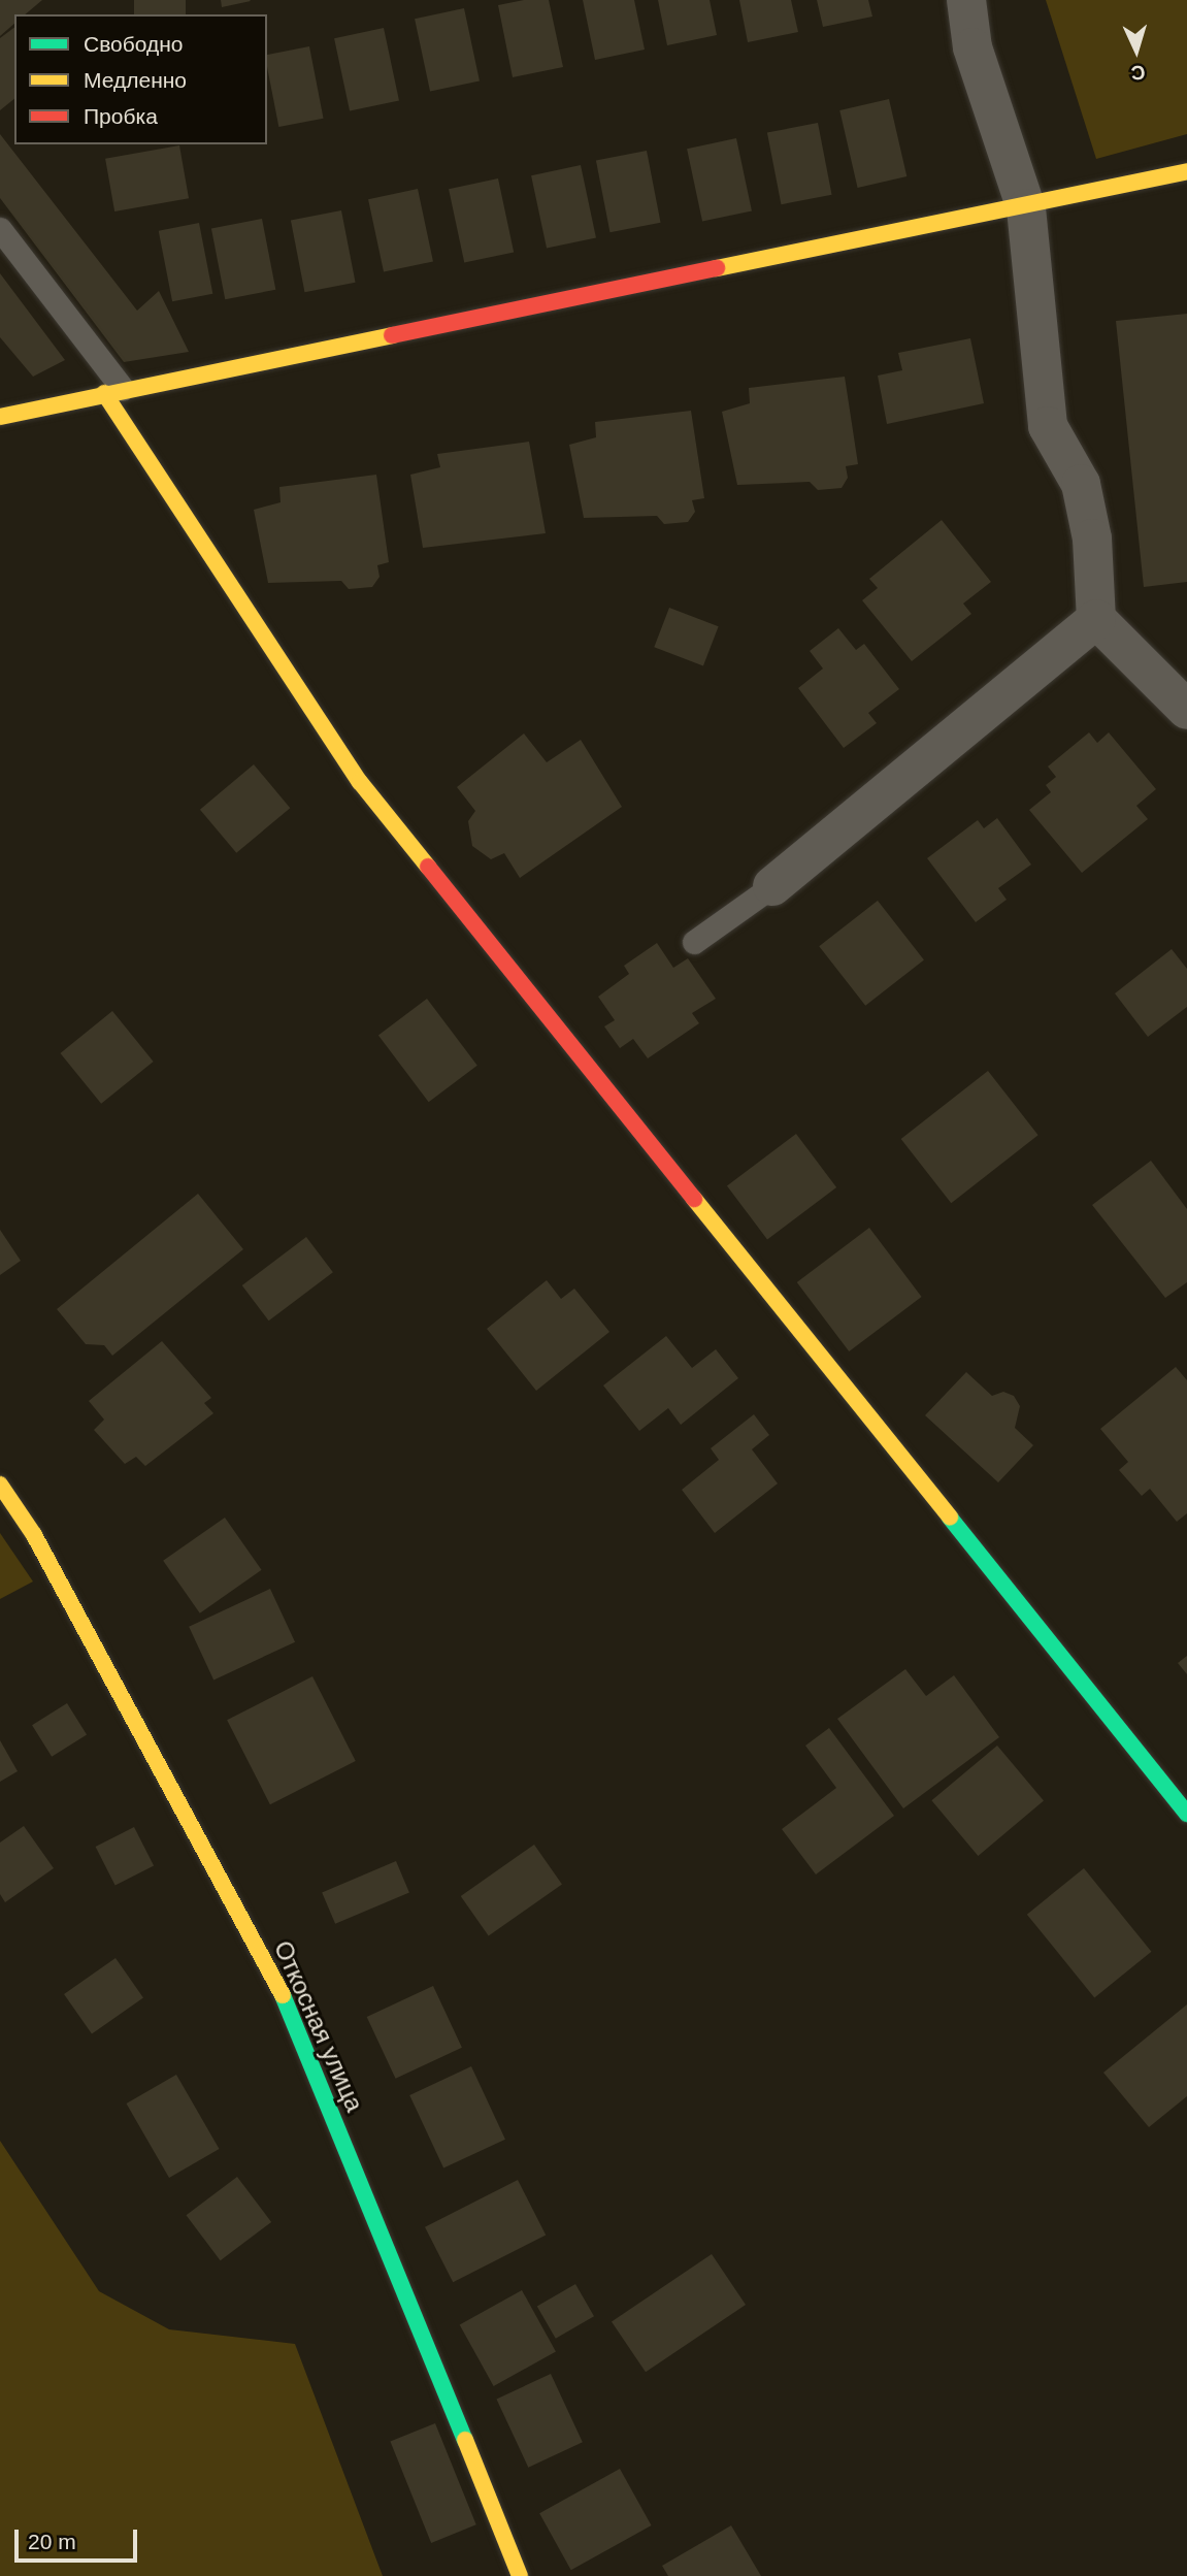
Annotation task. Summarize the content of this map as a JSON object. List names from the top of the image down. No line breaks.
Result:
{"streets":{"street":["Откосная улица"]},"legend":["Свободно","Медленно","Пробка"],"scale_bar":"20 m","north":"bottom"}
